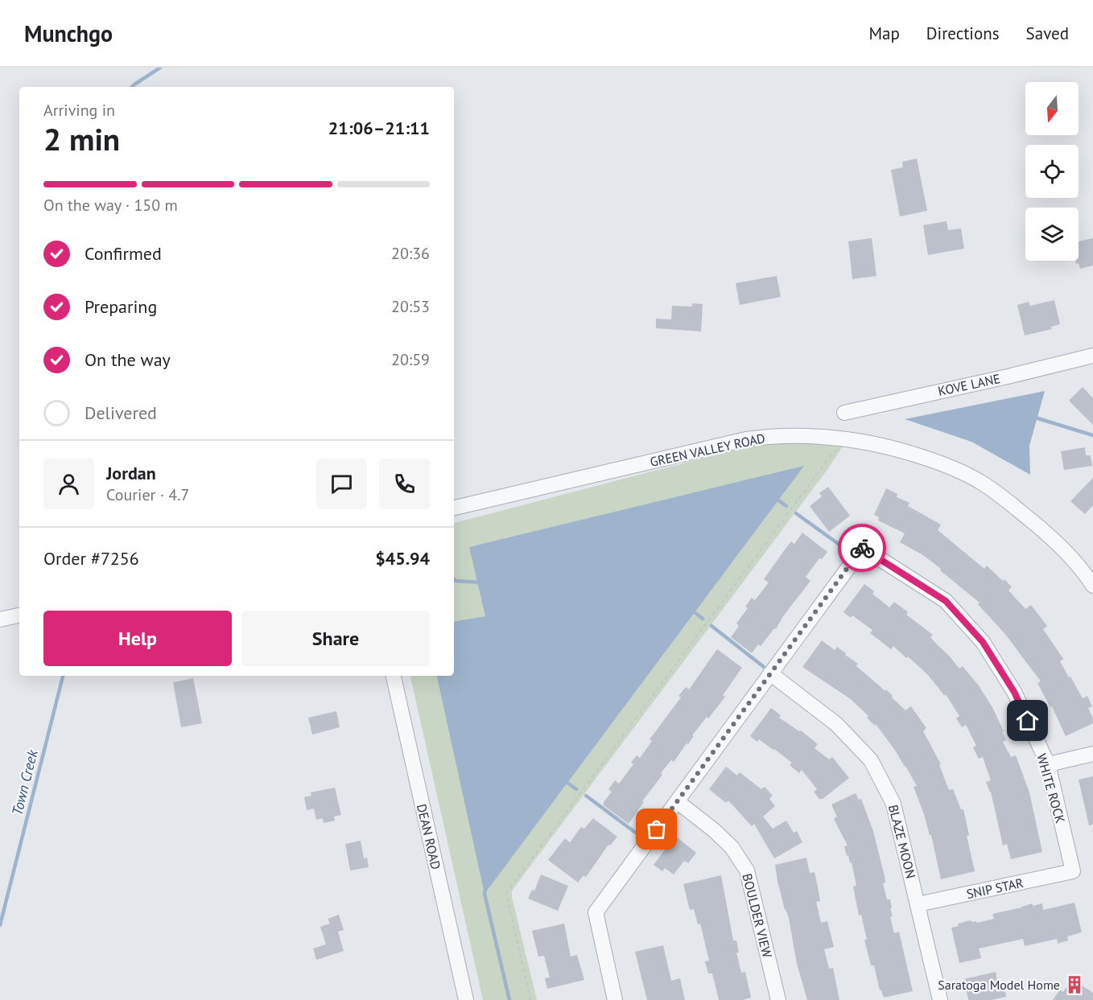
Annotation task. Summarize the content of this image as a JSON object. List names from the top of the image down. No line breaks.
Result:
{"streets":{"street":["KOVE LANE","GREEN VALLEY ROAD","WHITE ROCK","DEAN ROAD","BLAZE MOON","SNIP STAR","BOULDER VIEW"]},"crossings":[["WHITE ROCK","BLAZE MOON"],["WHITE ROCK","SNIP STAR"],["BLAZE MOON","SNIP STAR"]],"water":["Town Creek"],"places":{"building":["Saratoga Model Home"]},"north":"bottom","page":{"header":"Munchgo","nav":["Map","Directions","Saved"],"heading":["2 min","Arriving in","21:06–21:11"],"panel":["Jordan","Courier · 4.7","Order #7256","$45.94"],"bar":"On the way · 150 m","list":[["Confirmed","20:36"],["Preparing","20:53"],["On the way","20:59"],"Delivered"],"buttons":["Help","Share"]}}
